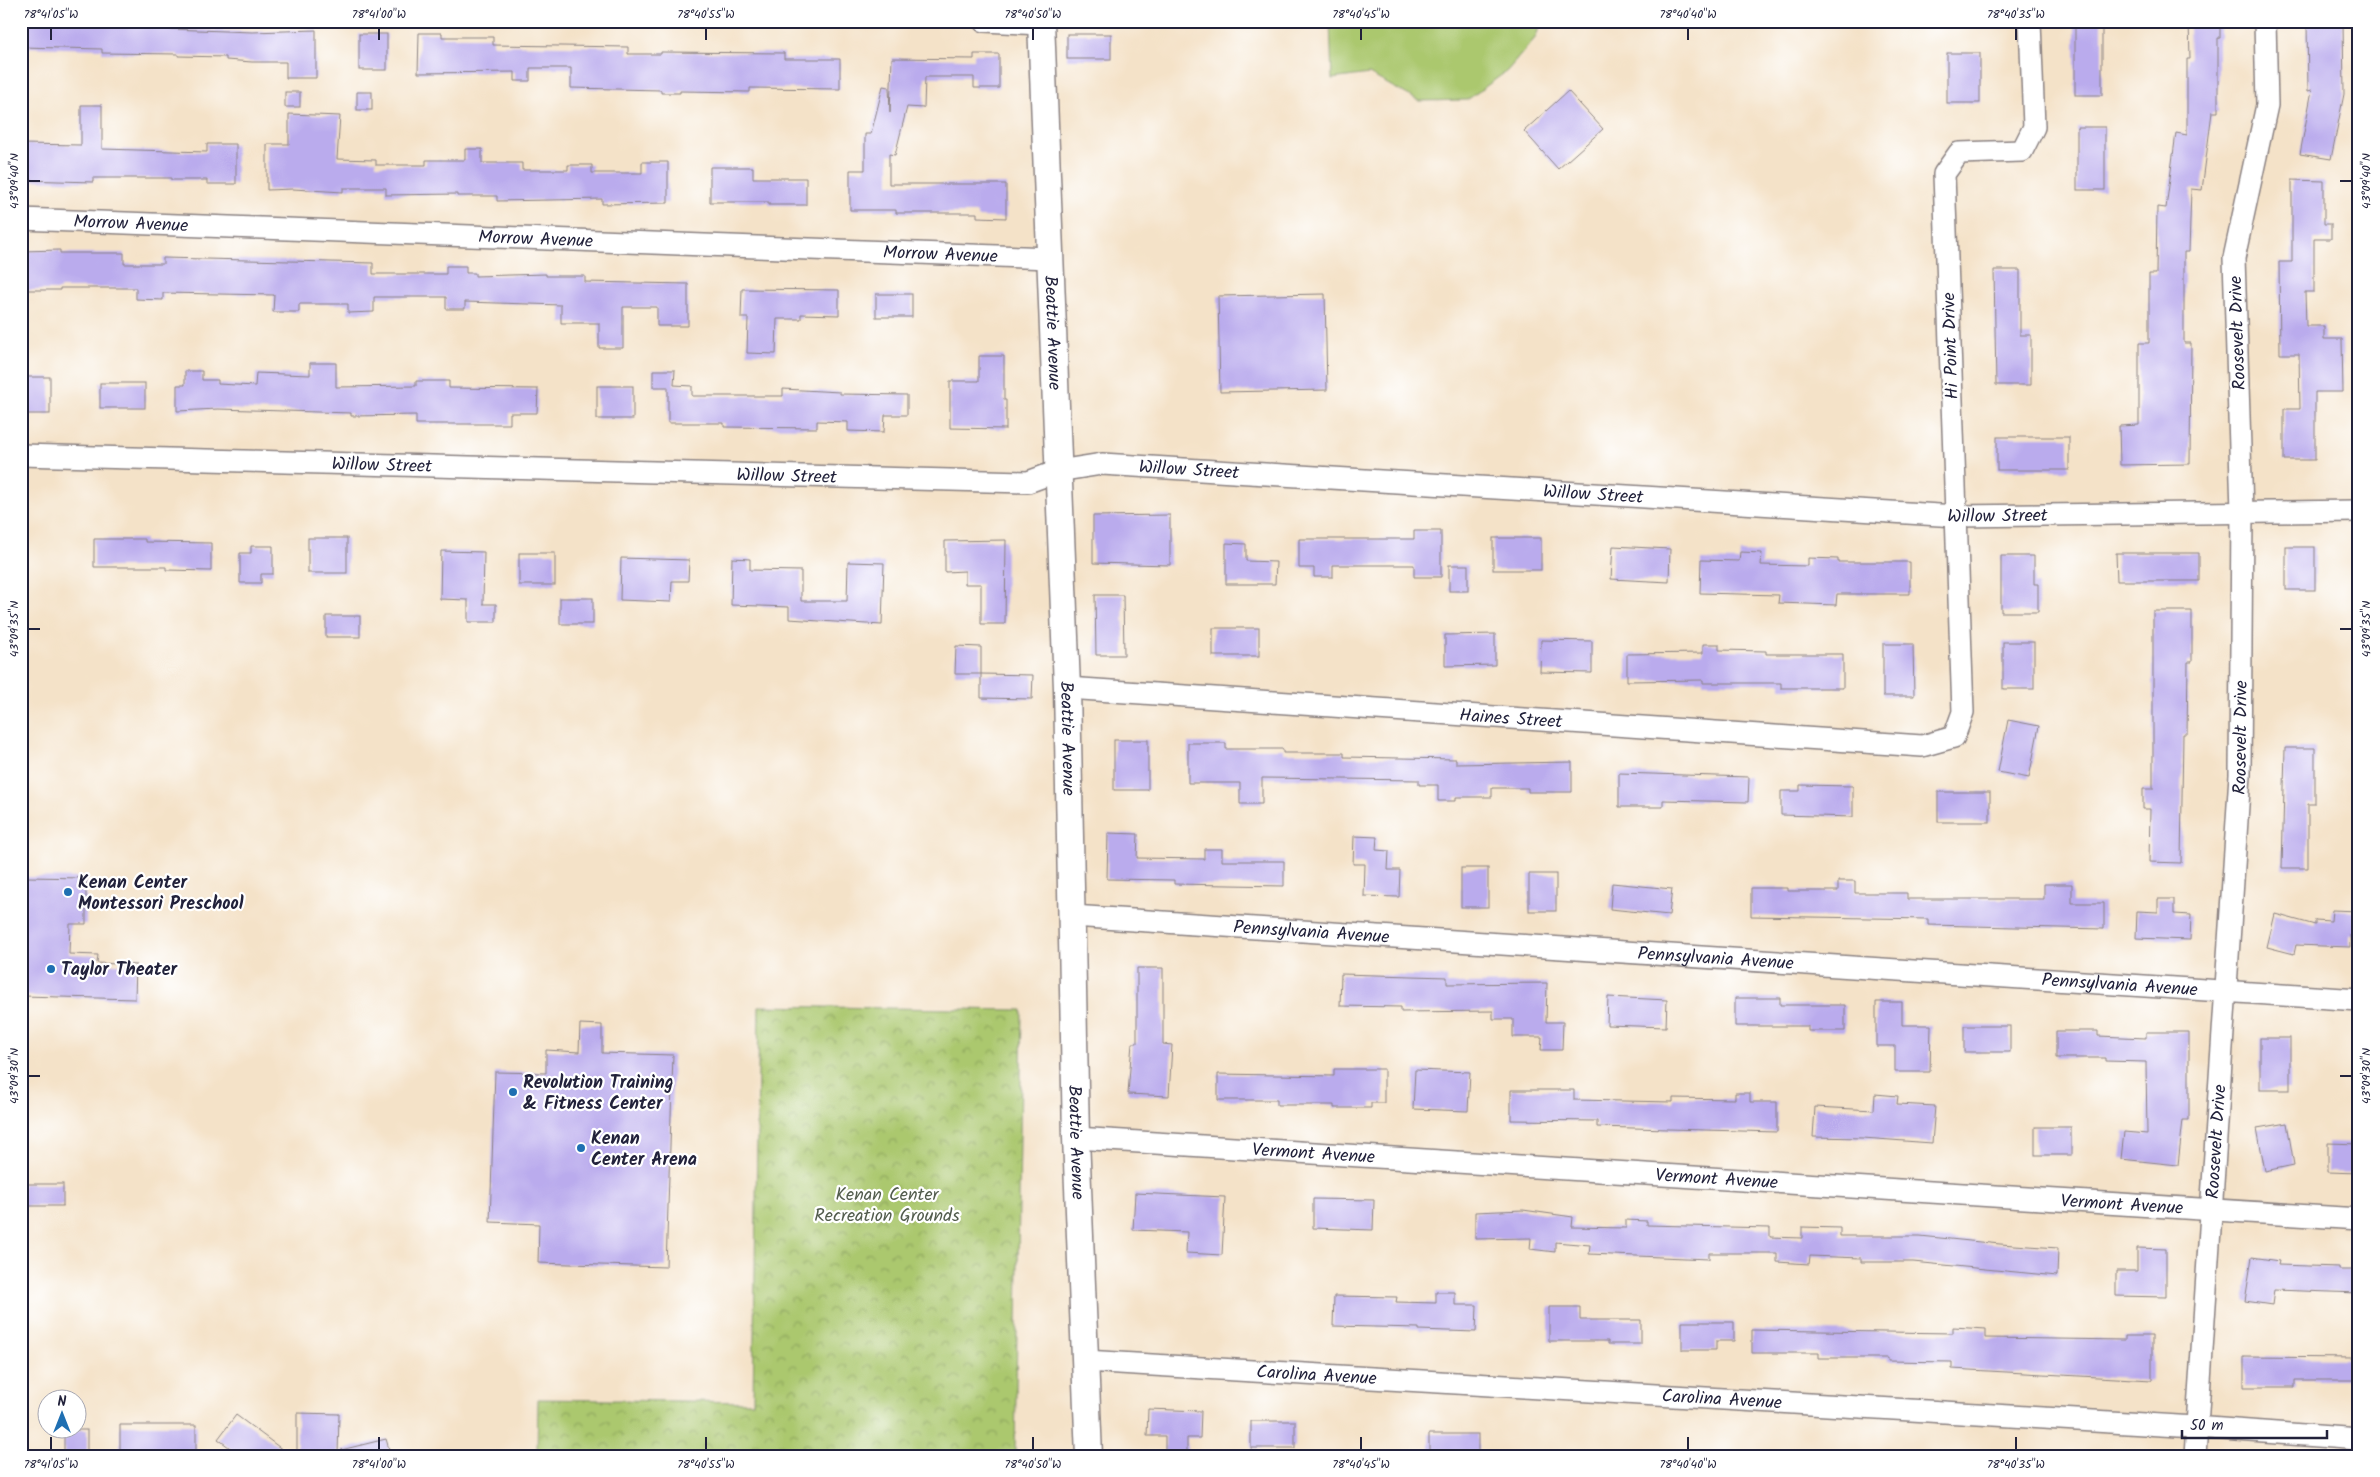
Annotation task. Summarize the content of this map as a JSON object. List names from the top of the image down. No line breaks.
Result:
{"streets":{"street":["Morrow Avenue","Roosevelt Drive","Beattie Avenue","Hi Point Drive","Willow Street","Haines Street","Pennsylvania Avenue","Vermont Avenue","Carolina Avenue"]},"crossings":[["Morrow Avenue","Beattie Avenue"],["Roosevelt Drive","Willow Street"],["Roosevelt Drive","Pennsylvania Avenue"],["Roosevelt Drive","Vermont Avenue"],["Roosevelt Drive","Carolina Avenue"],["Beattie Avenue","Willow Street"],["Beattie Avenue","Haines Street"],["Beattie Avenue","Pennsylvania Avenue"],["Beattie Avenue","Vermont Avenue"],["Beattie Avenue","Carolina Avenue"],["Hi Point Drive","Willow Street"],["Hi Point Drive","Haines Street"]],"parks":["Kenan Center Recreation Grounds"],"places":["Kenan Center Montessori Preschool","Taylor Theater","Revolution Training & Fitness Center","Kenan Center Arena"],"scale_bar":"50 m","north":"top","coordinates":["78°41'05\"W","78°41'00\"W","78°40'55\"W","78°40'50\"W","78°40'45\"W","78°40'40\"W","78°40'35\"W","43°09'40\"N","43°09'35\"N","43°09'30\"N"]}
